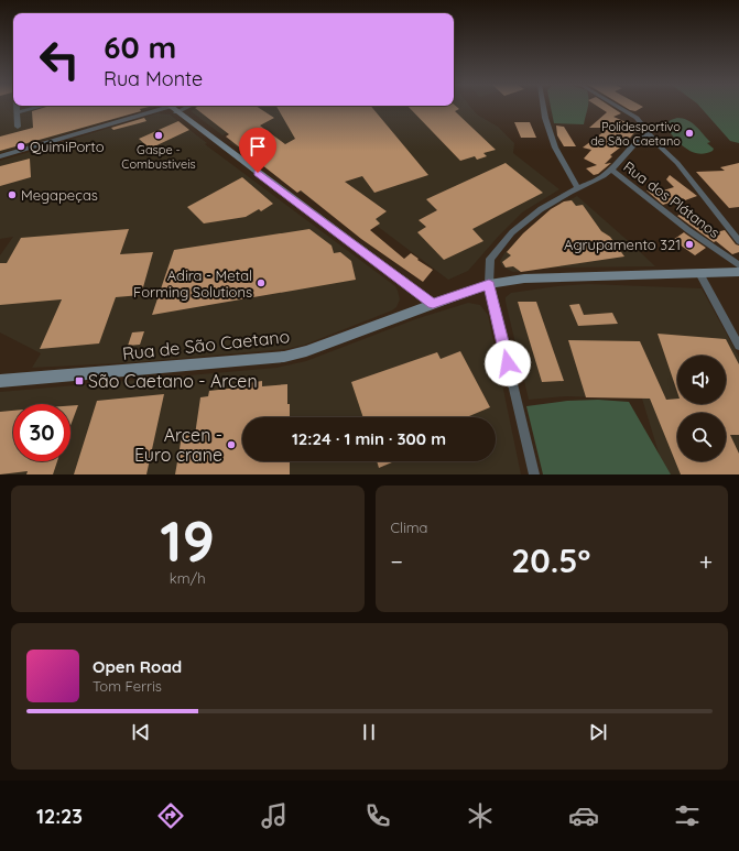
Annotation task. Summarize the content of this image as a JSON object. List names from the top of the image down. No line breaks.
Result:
{"streets":{"main road":["Rua de São Caetano"],"street":["Rua dos Plátanos"]},"places":{"other":["Polidesportivo de São Caetano","Gaspe - Combustiveis","QuimiPorto","Megapeças","Agrupamento 321","Adira - Metal Forming Solutions","Arcen - Euro crane"],"transit":["São Caetano - Arcen"]},"page":{"turn":["60 m","Rua Monte"],"limit":"30","trip":"12:24 · 1 min · 300 m","tile":[["19","km/h"],"Clima"],"heat":["−","20.5°","+"],"song":["Open Road","Tom Ferris"],"tabs":"12:23"}}
